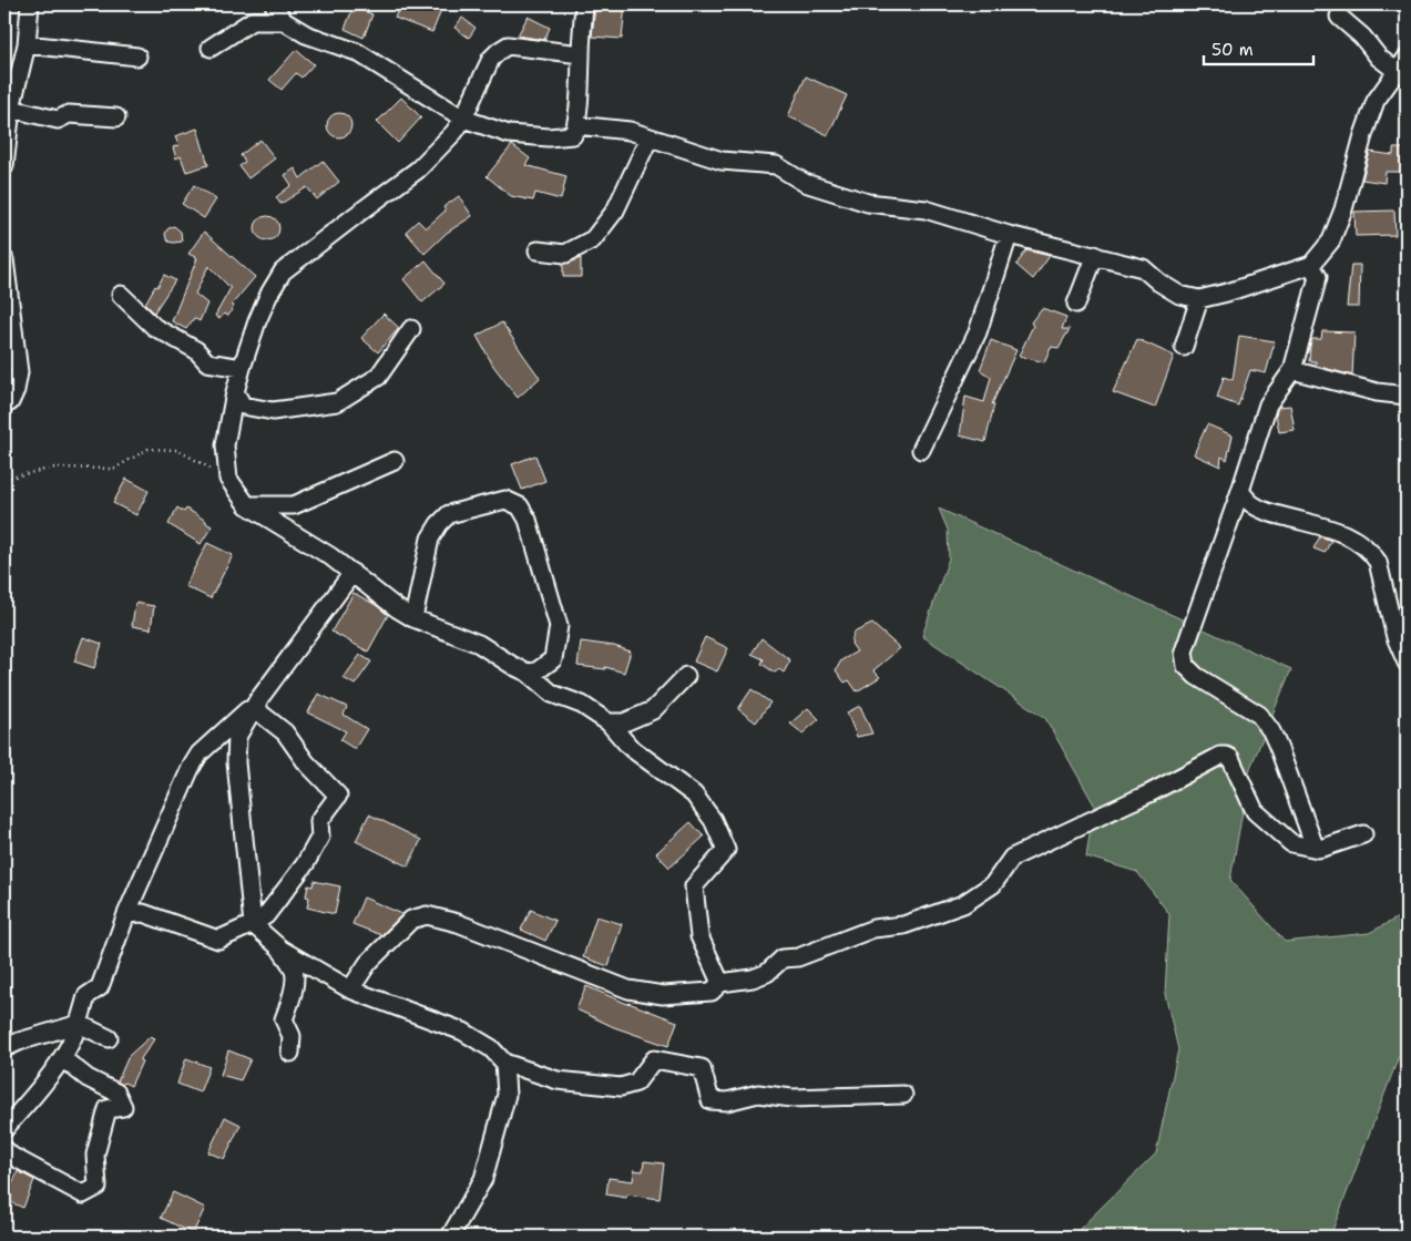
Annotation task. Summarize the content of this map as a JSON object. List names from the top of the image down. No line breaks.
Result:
{"scale_bar":"50 m"}
